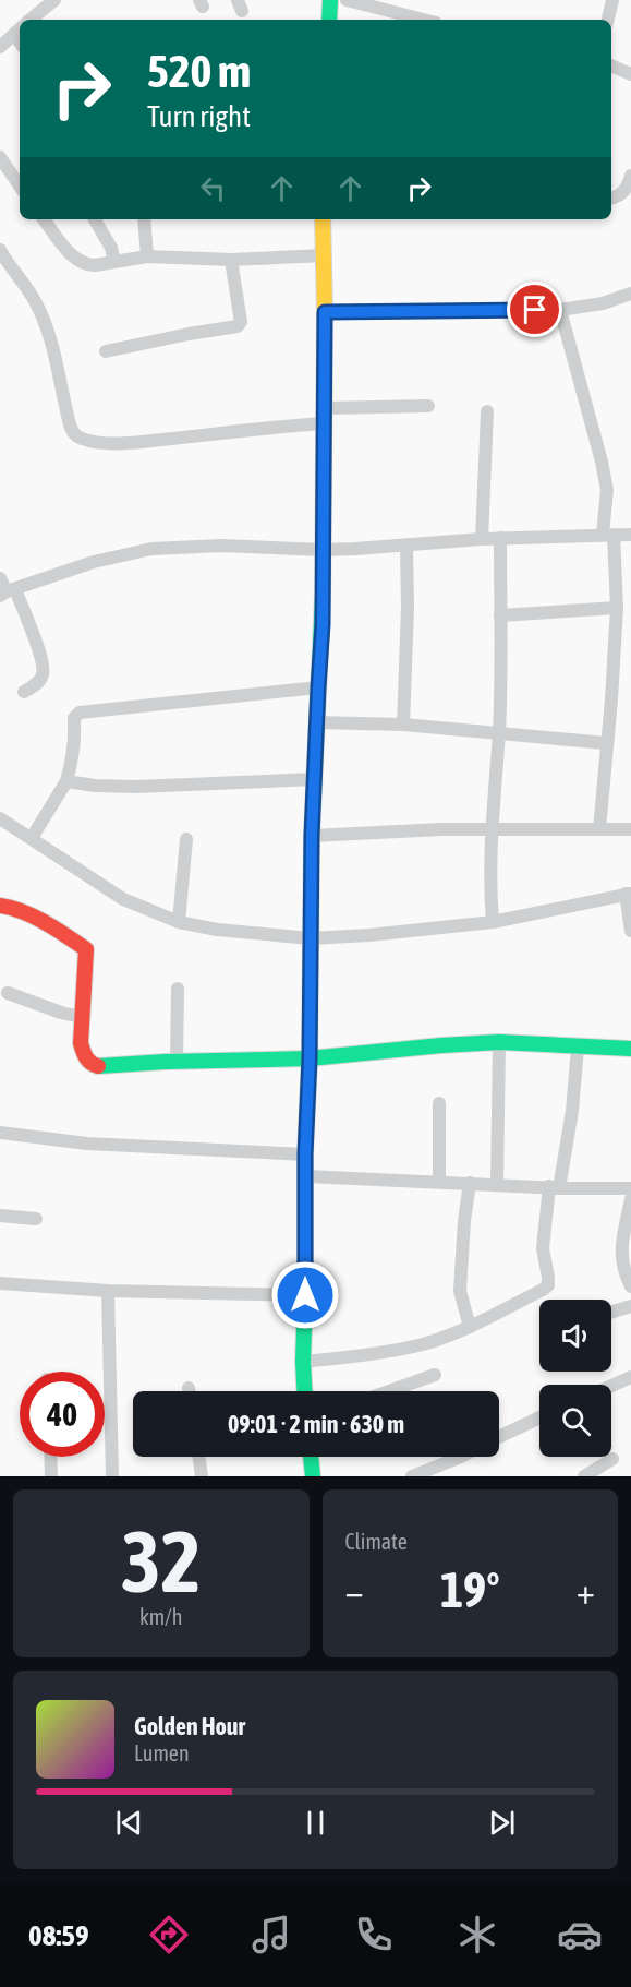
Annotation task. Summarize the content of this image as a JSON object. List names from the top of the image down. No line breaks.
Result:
{"page":{"turn":["520 m","Turn right"],"limit":"40","trip":"09:01 · 2 min · 630 m","tile":[["32","km/h"],"Climate"],"heat":["−","19°","+"],"song":["Golden Hour","Lumen"],"tabs":"08:59"}}
